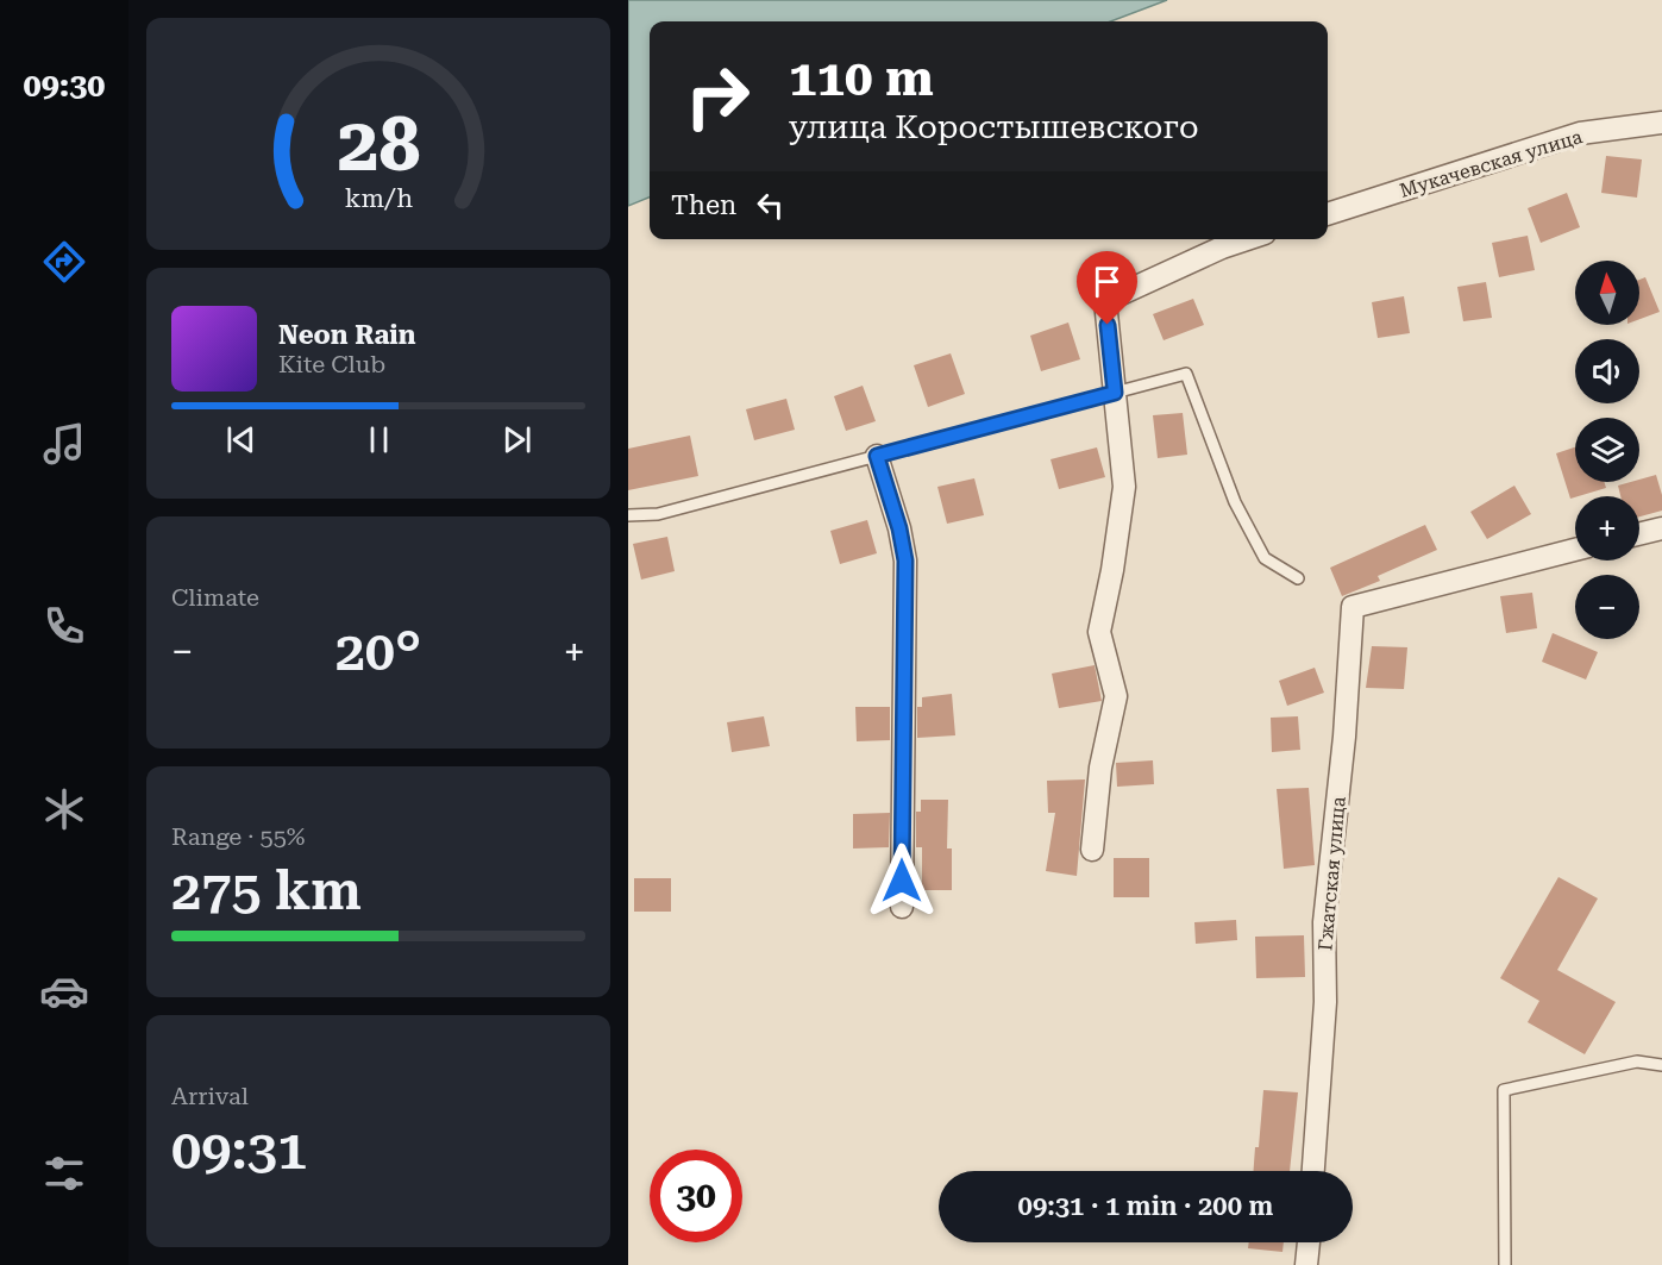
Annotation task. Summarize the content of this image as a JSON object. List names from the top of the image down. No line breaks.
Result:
{"streets":{"street":["Мукачевская улица","Гжатская улица"]},"north":"top","page":{"tabs":"09:30","turn":["110 m","улица Коростышевского"],"then":"Then","map_buttons":["+","−"],"song":["Neon Rain","Kite Club"],"tile":["Climate",["Range · 55%","275 km"],["Arrival","09:31"]],"heat":["−","20°","+"],"limit":"30","trip":"09:31 · 1 min · 200 m","gauge":["28","km/h"]}}
